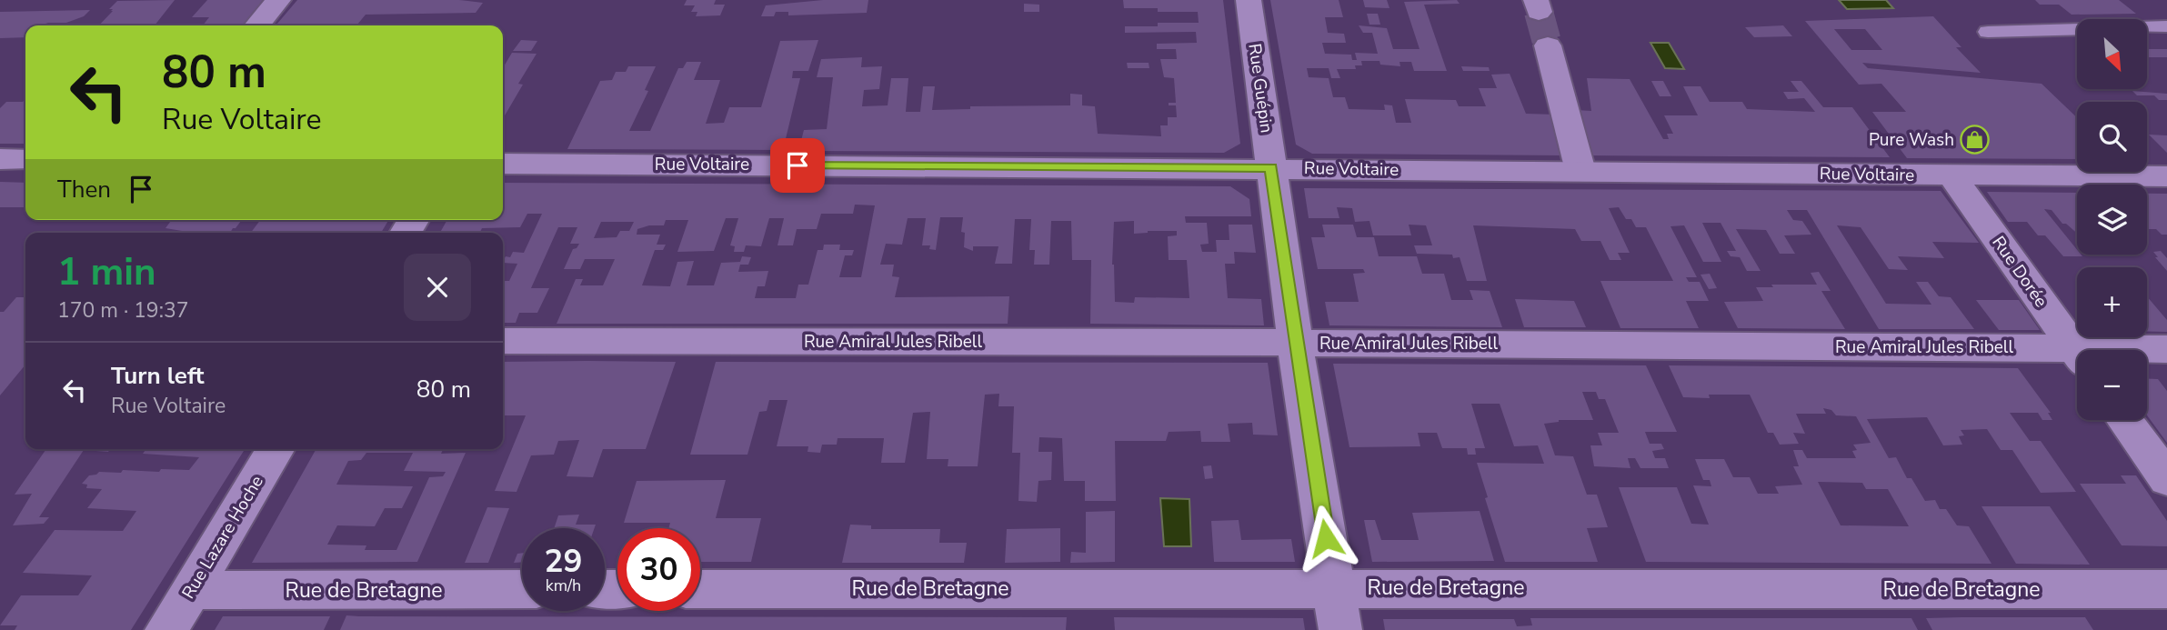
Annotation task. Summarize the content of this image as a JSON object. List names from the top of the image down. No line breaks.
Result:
{"streets":{"street":["Rue Guépin","Rue Voltaire","Rue Dorée","Rue Amiral Jules Ribell","Rue Lazare Hoche","Rue de Bretagne"]},"crossings":[["Rue Guépin","Rue Voltaire"],["Rue Guépin","Rue Amiral Jules Ribell"],["Rue Guépin","Rue de Bretagne"],["Rue Voltaire","Rue Dorée"],["Rue Lazare Hoche","Rue de Bretagne"]],"places":{"shop":["Pure Wash"]},"north":"bottom right","page":{"map_buttons":["+","−"],"turn":["80 m","Rue Voltaire"],"then":"Then","heading":["1 min","170 m · 19:37"],"list":[{"name":"Turn left","note":"Rue Voltaire","value":"80 m"}],"speed":"29 km/h","limit":"30"}}
